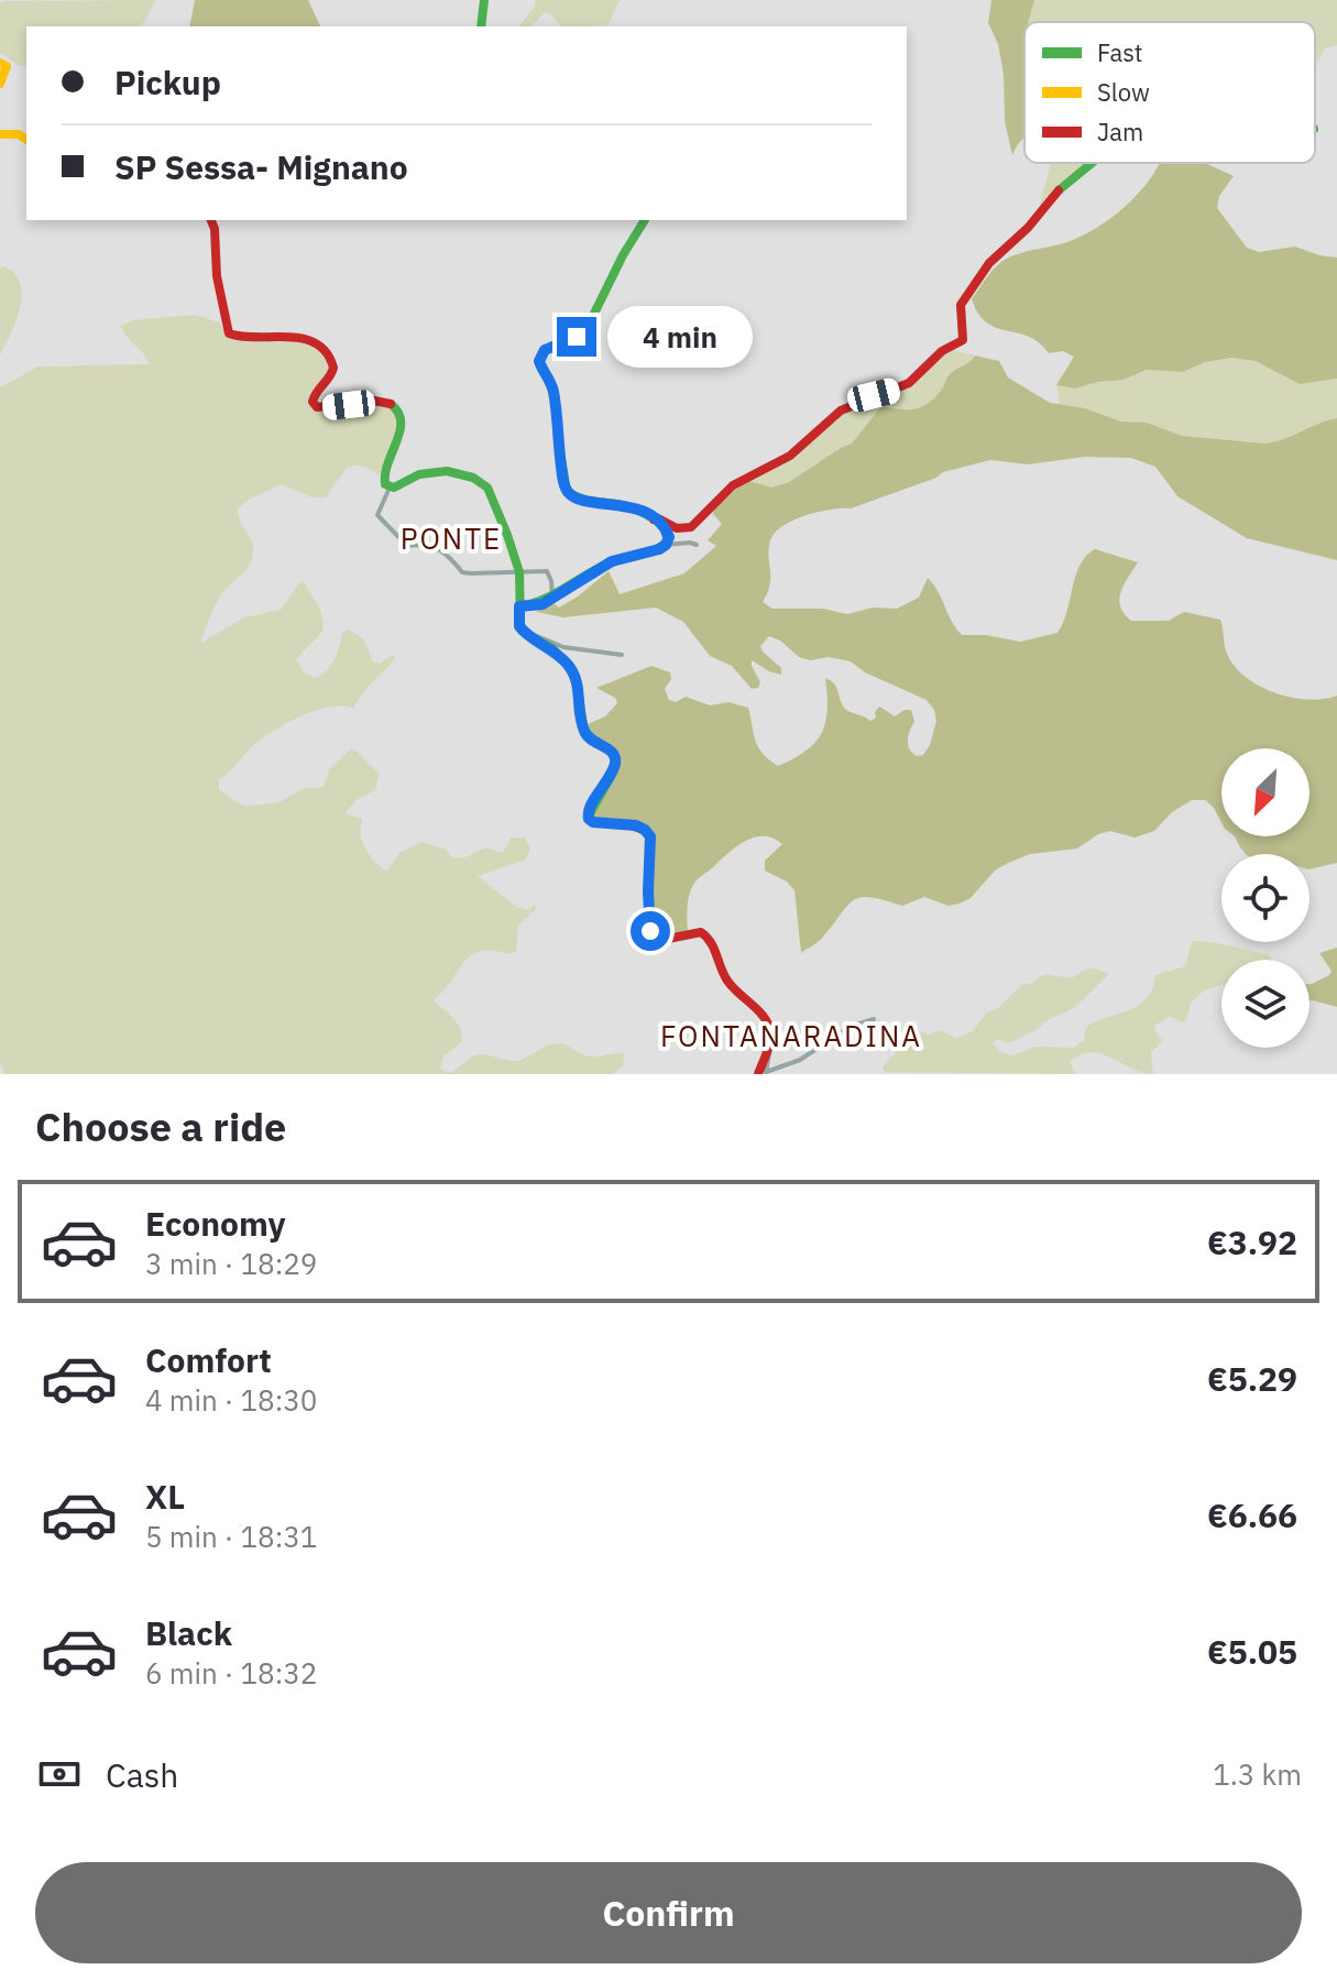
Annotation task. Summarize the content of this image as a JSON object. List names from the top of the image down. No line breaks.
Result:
{"districts":["PONTE","FONTANARADINA"],"legend":["Fast","Slow","Jam"],"north":"bottom left","page":{"banner":["Pickup","SP Sessa- Mignano"],"bubble":"4 min","heading":"Choose a ride","list":[{"name":"Economy","note":"3 min · 18:29","value":"€3.92"},{"name":"Comfort","note":"4 min · 18:30","value":"€5.29"},{"name":"XL","note":"5 min · 18:31","value":"€6.66"},{"name":"Black","note":"6 min · 18:32","value":"€5.05"}],"pay":["Cash","1.3 km"],"buttons":"Confirm"}}
